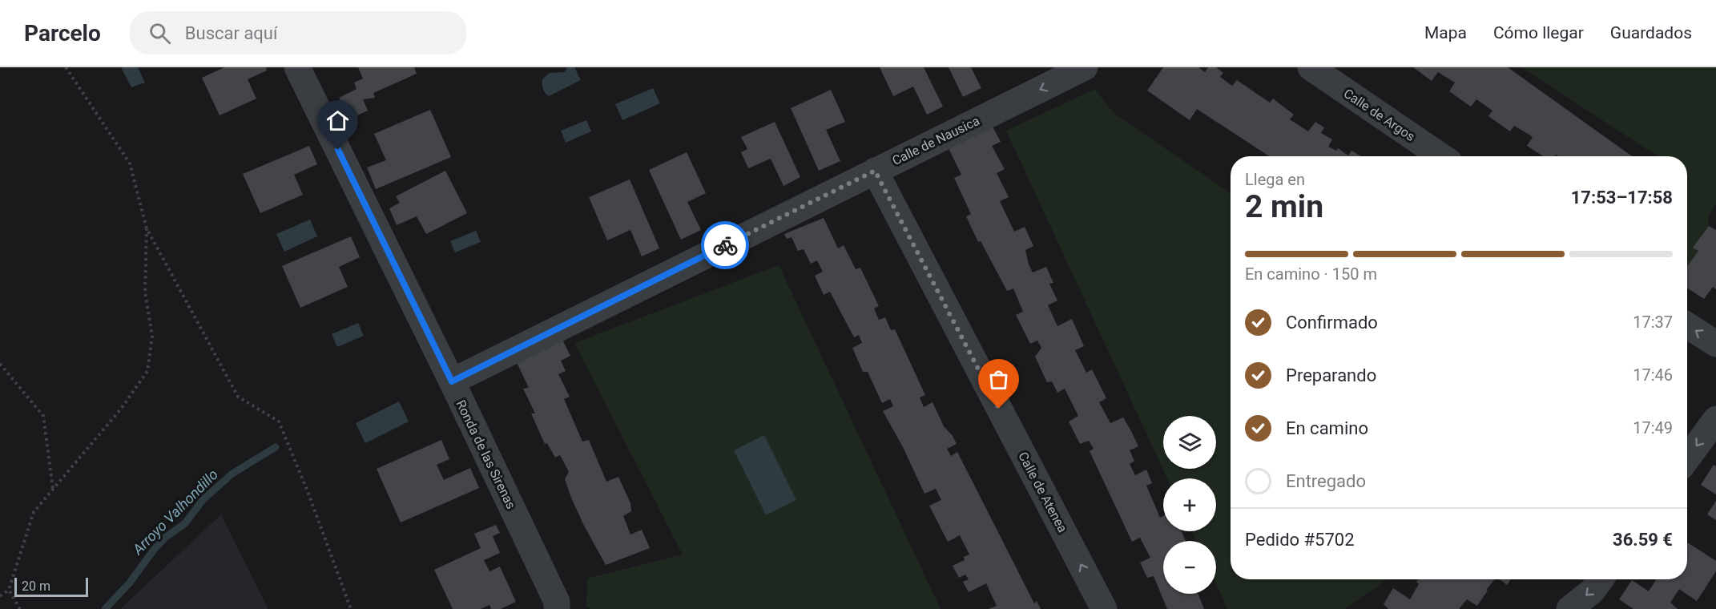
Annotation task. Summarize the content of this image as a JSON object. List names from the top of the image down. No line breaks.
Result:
{"streets":{"street":["Calle de Argos","Calle de Nausica","Ronda de las Sirenas","Calle de Atenea"]},"crossings":[["Calle de Nausica","Ronda de las Sirenas"],["Calle de Nausica","Calle de Atenea"]],"one_way":["Calle de Atenea"],"water":["Arroyo Valhondillo"],"scale_bar":"20 m","page":{"header":"Parcelo","search":"Buscar aquí","nav":["Mapa","Cómo llegar","Guardados"],"heading":["2 min","Llega en","17:53–17:58"],"panel":["Pedido #5702","36.59 €"],"bar":"En camino · 150 m","list":[["Confirmado","17:37"],["Preparando","17:46"],["En camino","17:49"],"Entregado"],"map_buttons":["+","−"],"scale":"20 m"}}
